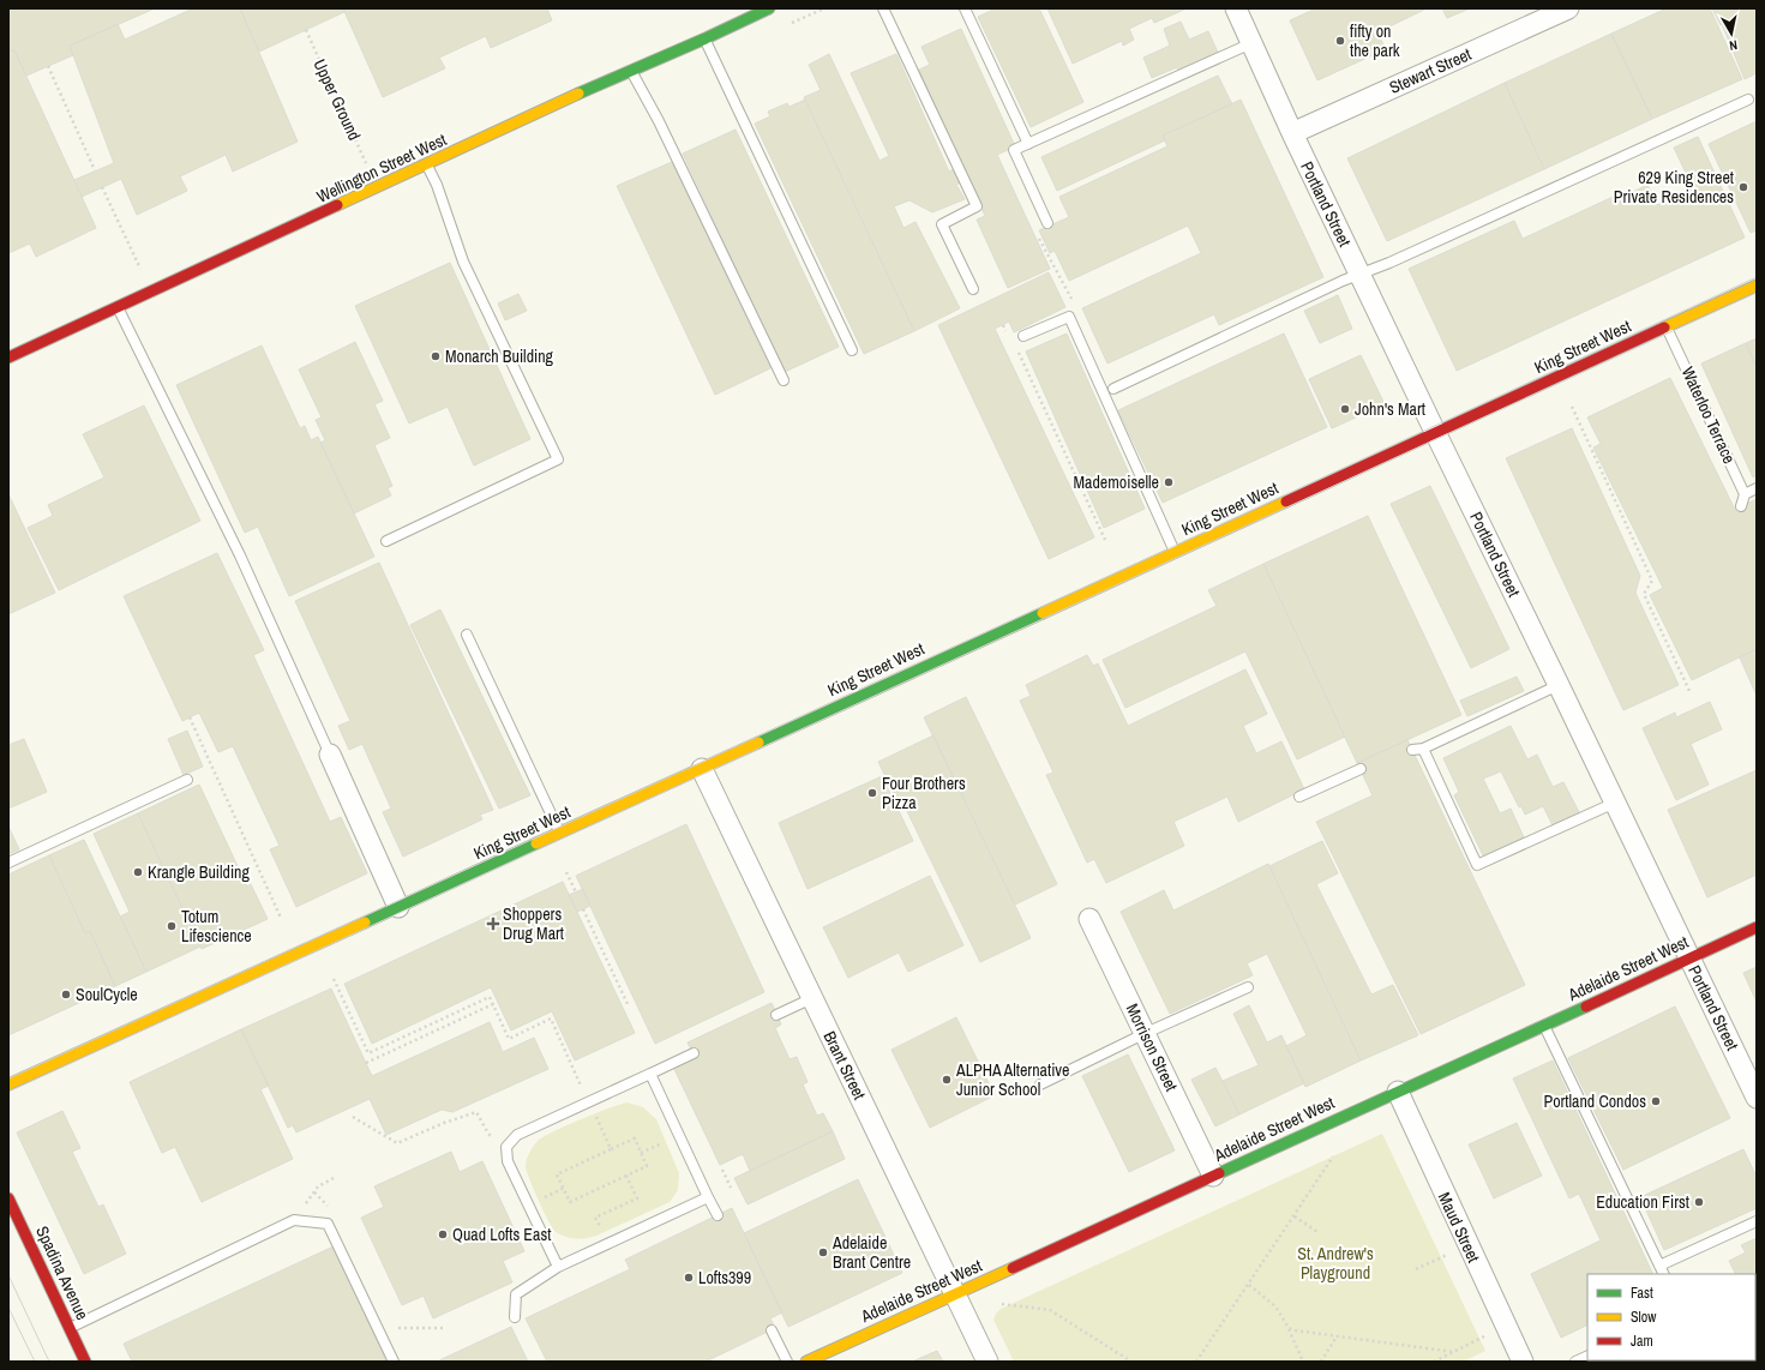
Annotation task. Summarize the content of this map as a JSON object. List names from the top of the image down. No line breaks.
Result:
{"streets":{"main road":["Wellington Street West","King Street West","Adelaide Street West","Spadina Avenue"],"street":["Stewart Street","Portland Street","Morrison Street","Brant Street","Maud Street"],"lane":["Waterloo Terrace"],"path":["Upper Ground"]},"crossings":[["Stewart Street","Portland Street"],["Portland Street","King Street West"],["Portland Street","Adelaide Street West"],["King Street West","Waterloo Terrace"],["King Street West","Brant Street"],["Adelaide Street West","Morrison Street"],["Adelaide Street West","Brant Street"],["Adelaide Street West","Maud Street"]],"parks":["St. Andrew's Playground"],"places":{"other":["fifty on the park","629 King Street Private Residences","Monarch Building","John's Mart","Mademoiselle","Four Brothers Pizza","Krangle Building","Totum Lifescience","SoulCycle","ALPHA Alternative Junior School","Portland Condos","Education First","Quad Lofts East","Adelaide Brant Centre","Lofts399"],"health":["Shoppers Drug Mart"]},"legend":["Fast","Slow","Jam"],"north":"bottom"}
